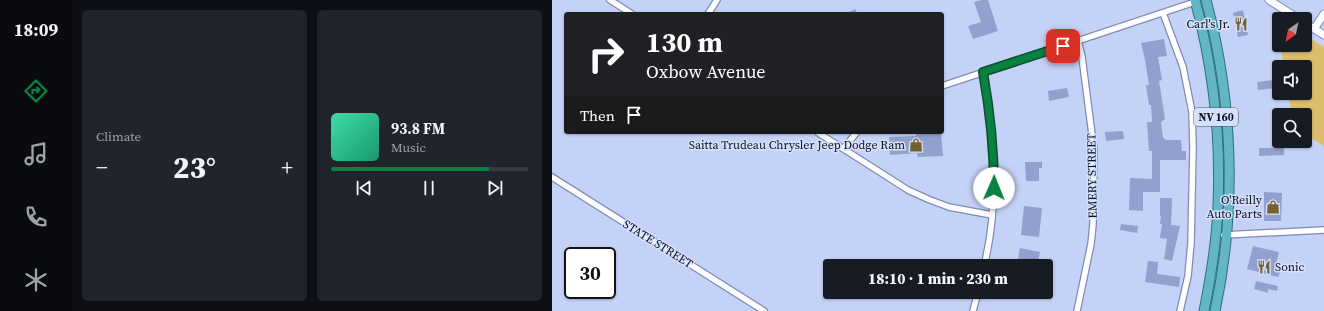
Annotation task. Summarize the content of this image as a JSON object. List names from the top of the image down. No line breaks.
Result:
{"streets":{"highway":["NV 160"],"street":["EMERY STREET","STATE STREET"]},"places":{"restaurant":["Carl's Jr.","Sonic"],"shop":["Saitta Trudeau Chrysler Jeep Dodge Ram","O'Reilly Auto Parts"]},"north":"bottom left","page":{"tabs":"18:09","tile":"Climate","turn":["130 m","Oxbow Avenue"],"then":"Then","song":["93.8 FM","Music"],"heat":["−","23°","+"],"limit":"30","trip":"18:10 · 1 min · 230 m"}}
